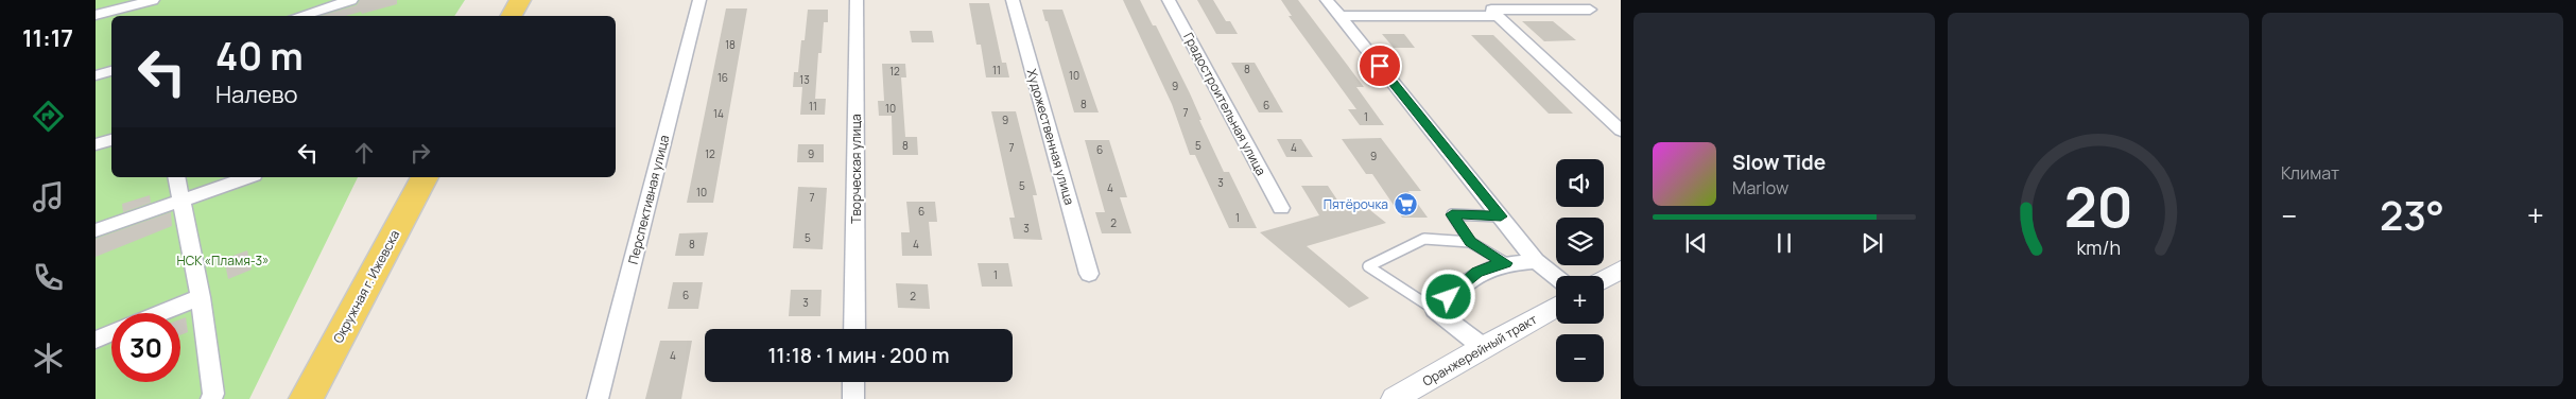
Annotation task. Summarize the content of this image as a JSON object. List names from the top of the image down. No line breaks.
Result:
{"streets":{"main road":["Окружная г. Ижевска"],"street":["Градостроительная улица","Художественная улица","Творческая улица","Перспективная улица","Оранжерейный тракт"]},"parks":["НСК «Пламя-3»"],"places":{"supermarket":["Пятёрочка"]},"house_numbers":["18","8","11","12","10","16","13","9","8","6","11","10","7","14","1","9","8","5","7","4","6","12","9","9","3","5","4","10","7","6","1","2","3","5","8","4","1","6","2","3","4"],"page":{"tabs":"11:17","tile":"Климат","turn":["40 m","Налево"],"song":["Slow Tide","Marlow"],"map_buttons":["+","−"],"heat":["−","23°","+"],"limit":"30","trip":"11:18 · 1 мин · 200 m","gauge":["20","km/h"]}}
